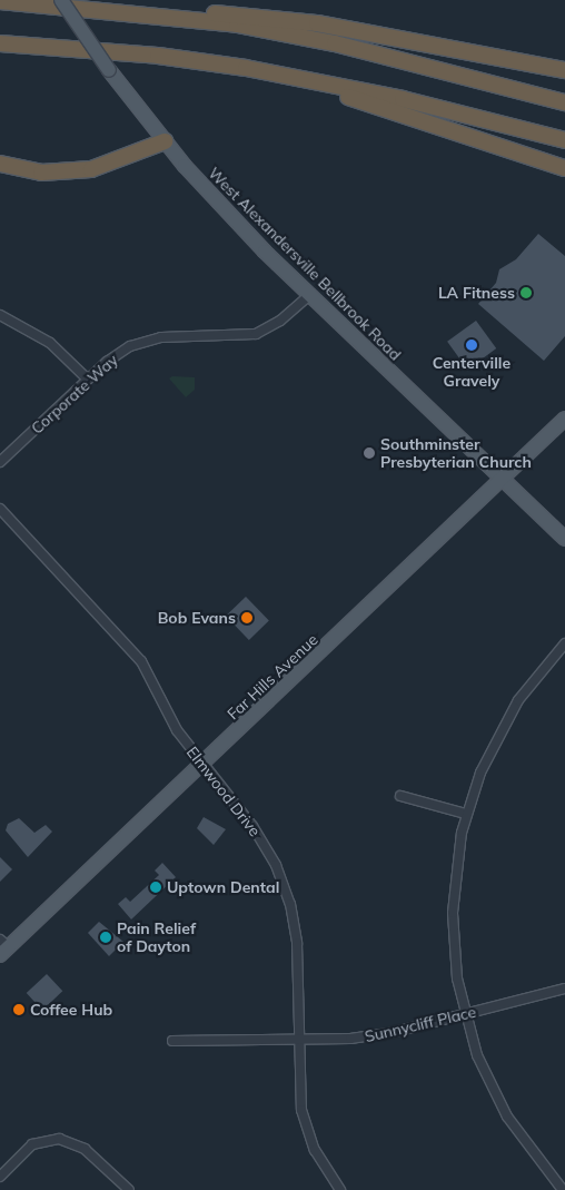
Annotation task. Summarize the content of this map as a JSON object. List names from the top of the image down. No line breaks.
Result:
{"streets":{"main road":["West Alexandersville Bellbrook Road","Far Hills Avenue"],"street":["Corporate Way","Elmwood Drive","Sunnycliff Place"]},"crossings":[["West Alexandersville Bellbrook Road","Corporate Way"],["West Alexandersville Bellbrook Road","Far Hills Avenue"],["Far Hills Avenue","Elmwood Drive"],["Elmwood Drive","Sunnycliff Place"]],"places":["LA Fitness","Centerville Gravely","Southminster Presbyterian Church","Bob Evans","Uptown Dental","Pain Relief of Dayton","Coffee Hub"]}
